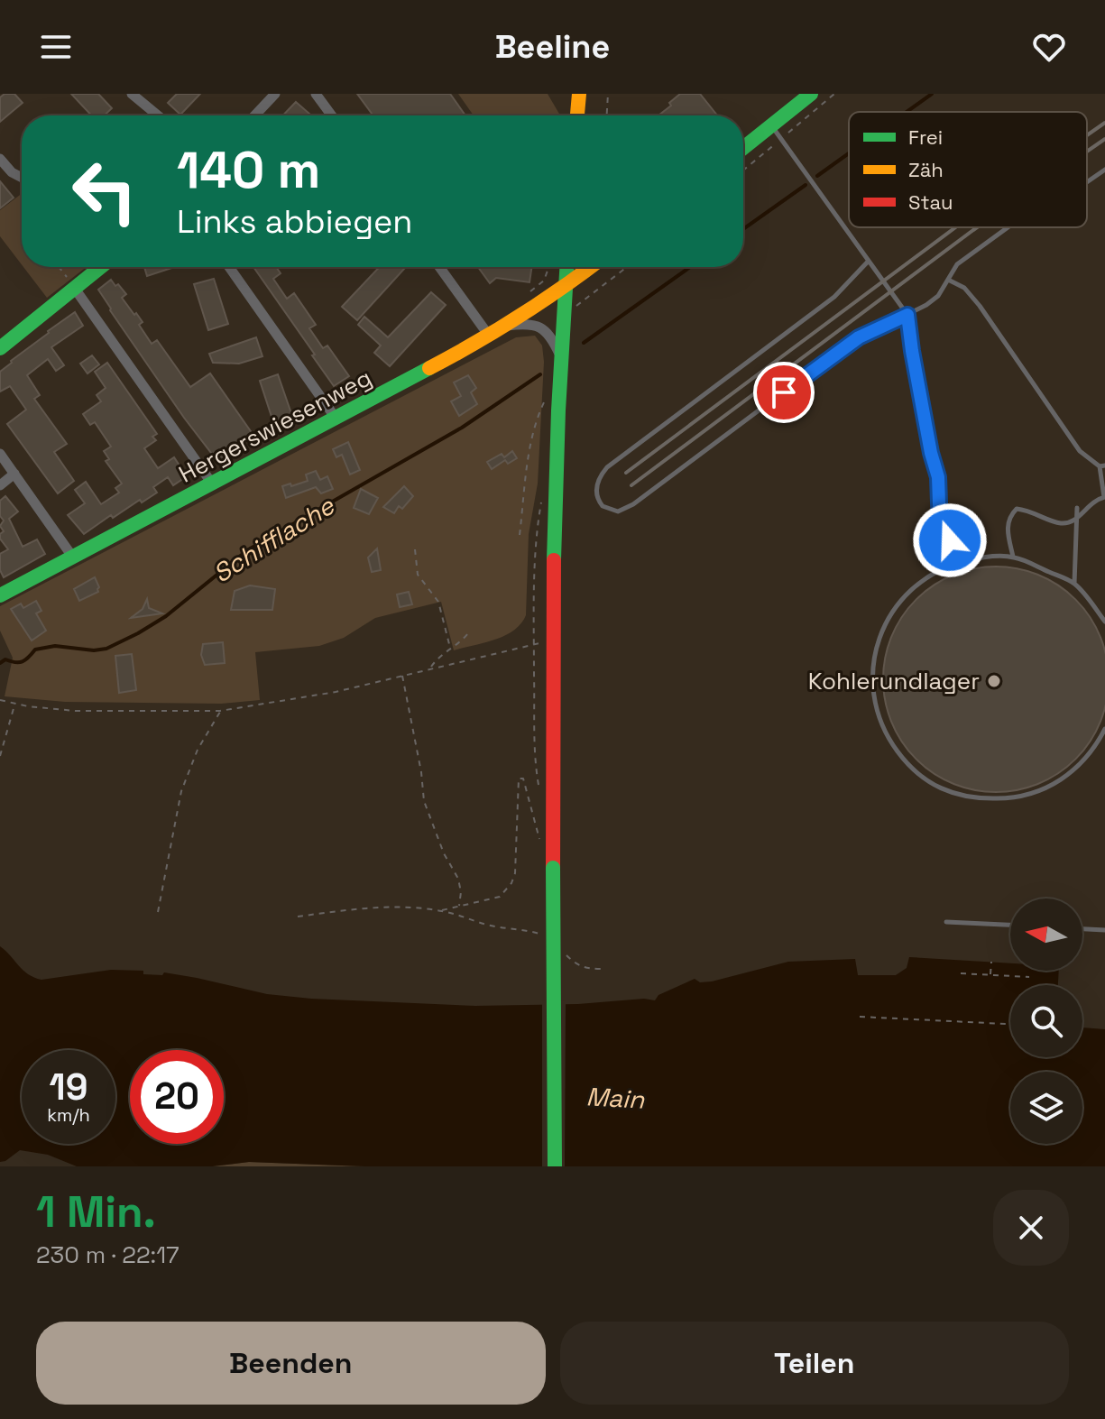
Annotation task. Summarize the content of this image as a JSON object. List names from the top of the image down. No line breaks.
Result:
{"streets":{"main road":["Hergerswiesenweg"]},"water":["Schifflache","Main"],"places":["Kohlerundlager"],"legend":["Frei","Zäh","Stau"],"north":"left","page":{"header":"Beeline","turn":["140 m","Links abbiegen"],"speed":"19 km/h","limit":"20","heading":["1 Min.","230 m · 22:17"],"buttons":["Beenden","Teilen"]}}
